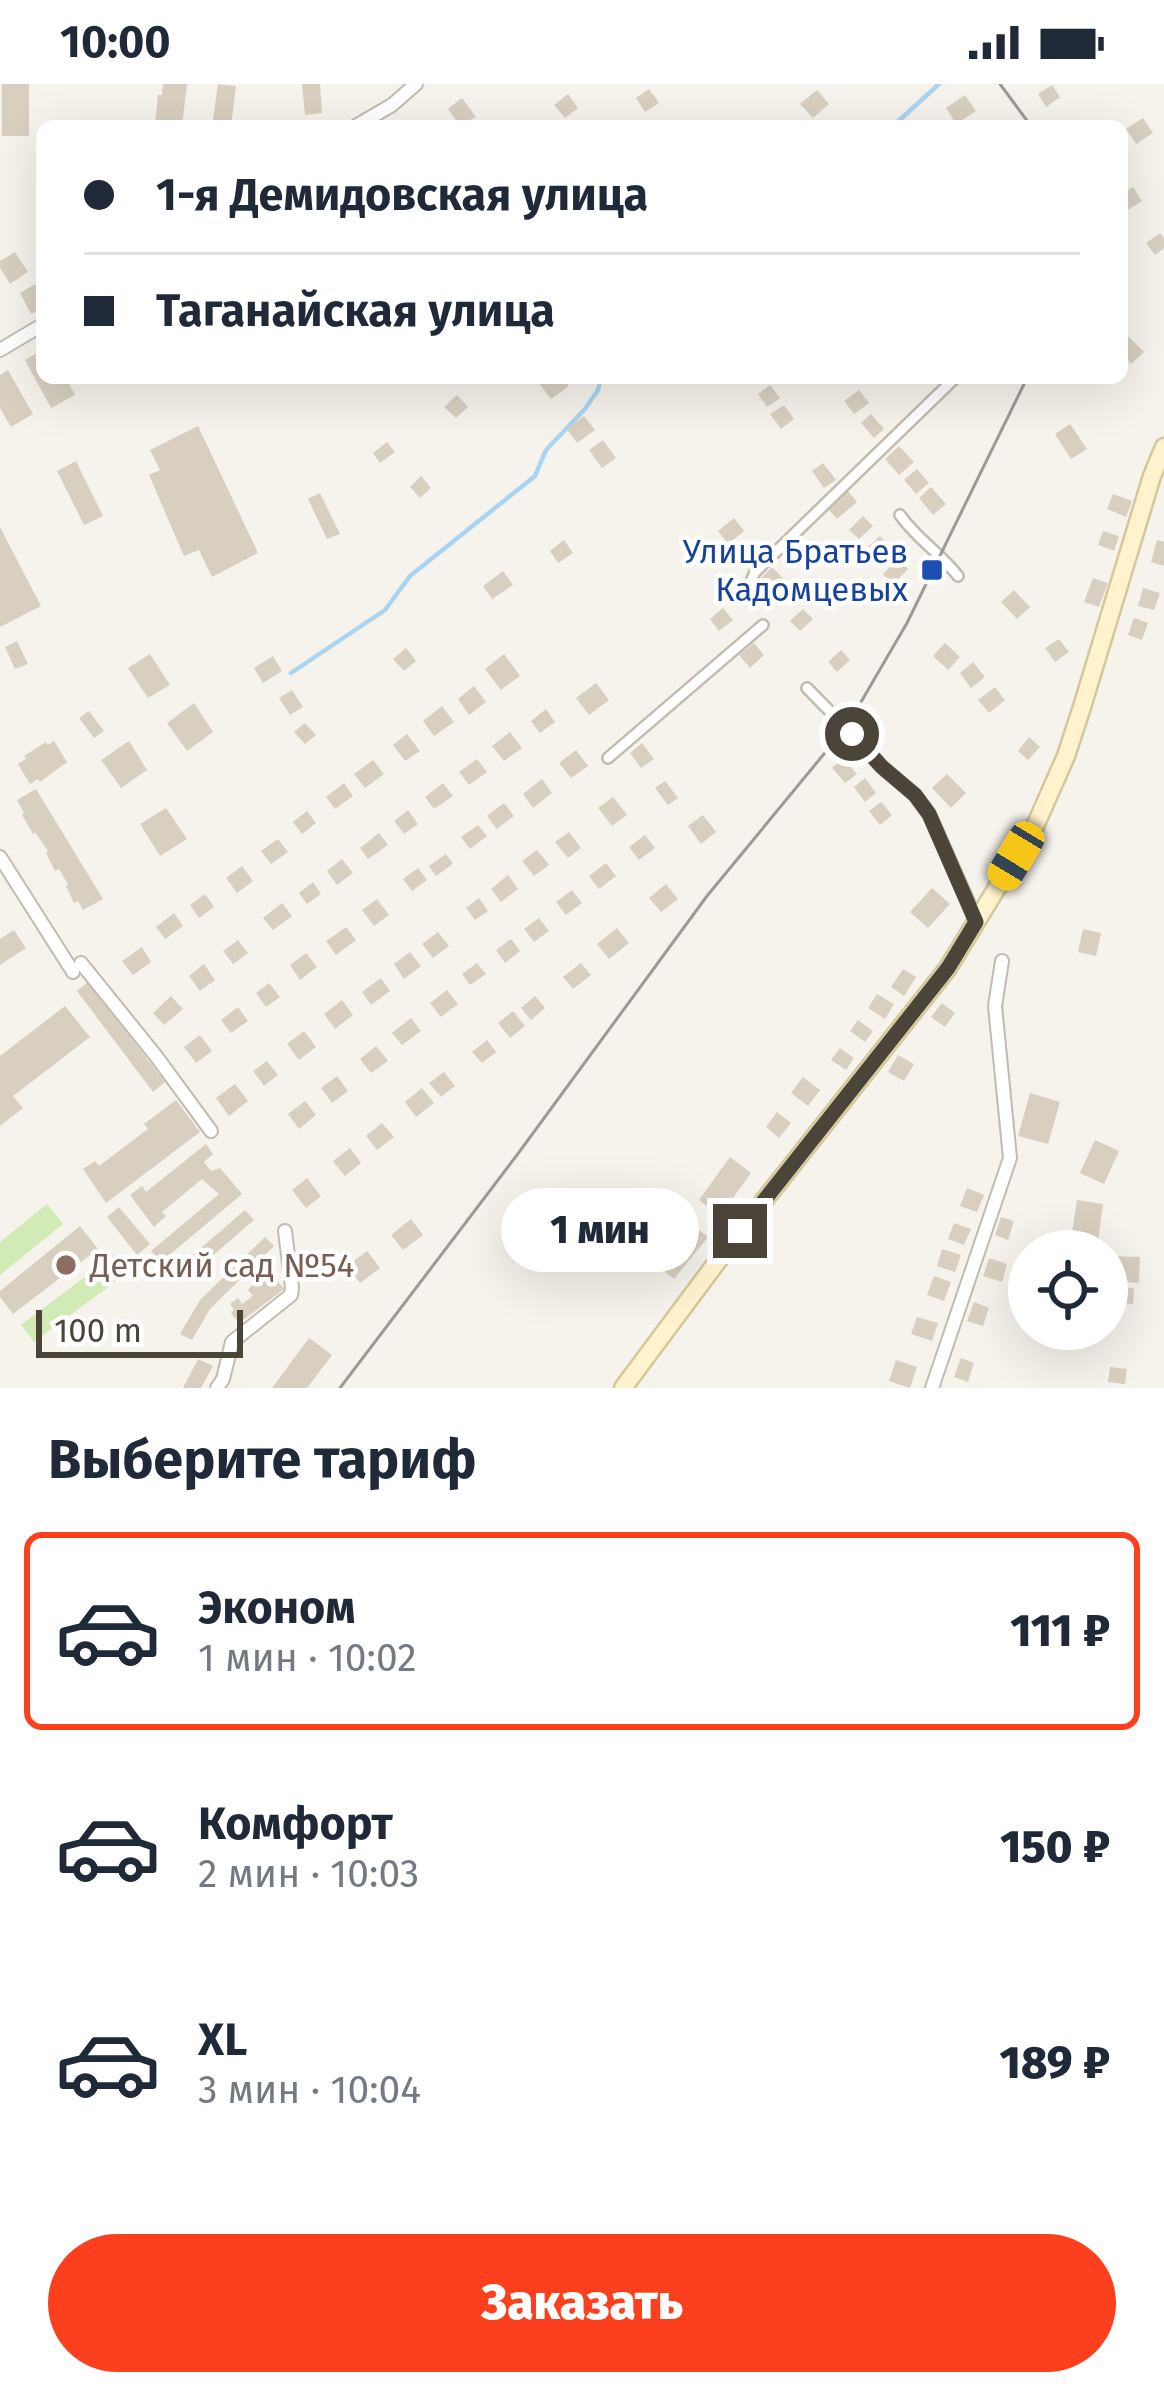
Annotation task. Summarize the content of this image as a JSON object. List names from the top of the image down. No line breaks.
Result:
{"places":{"transit":["Улица Братьев Кадомцевых"],"other":["Детский сад №54"]},"scale_bar":"100 m","page":{"status":"10:00","banner":["1-я Демидовская улица","Таганайская улица"],"bubble":"1 мин","scale":"100 m","heading":"Выберите тариф","list":[{"name":"Эконом","note":"1 мин · 10:02","value":"111 ₽"},{"name":"Комфорт","note":"2 мин · 10:03","value":"150 ₽"},{"name":"XL","note":"3 мин · 10:04","value":"189 ₽"}],"buttons":"Заказать"}}
